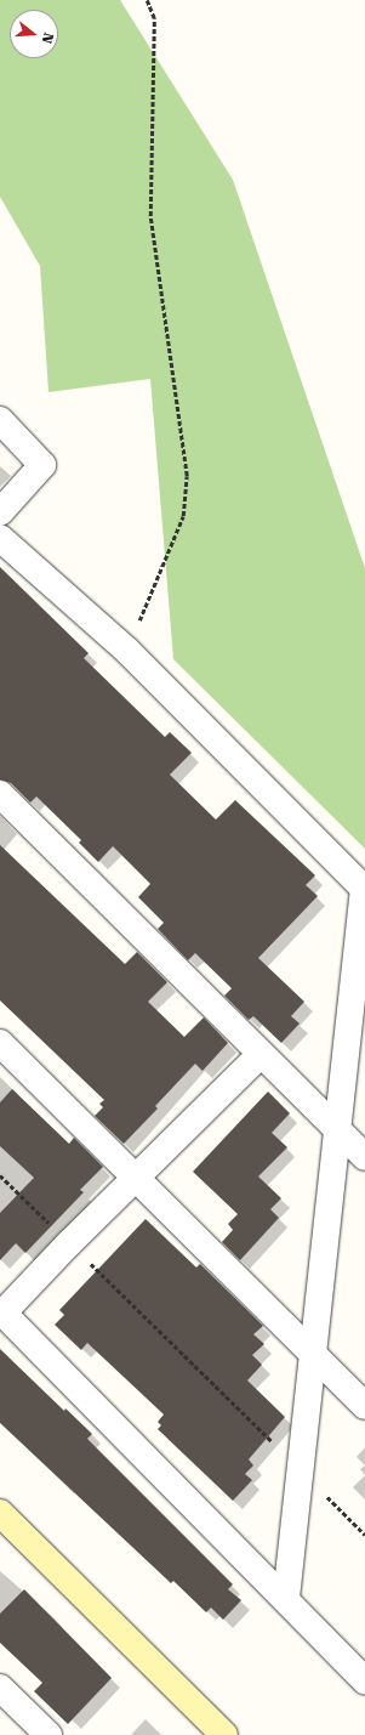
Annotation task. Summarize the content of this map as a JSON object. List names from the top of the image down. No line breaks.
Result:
{"north":"right"}
